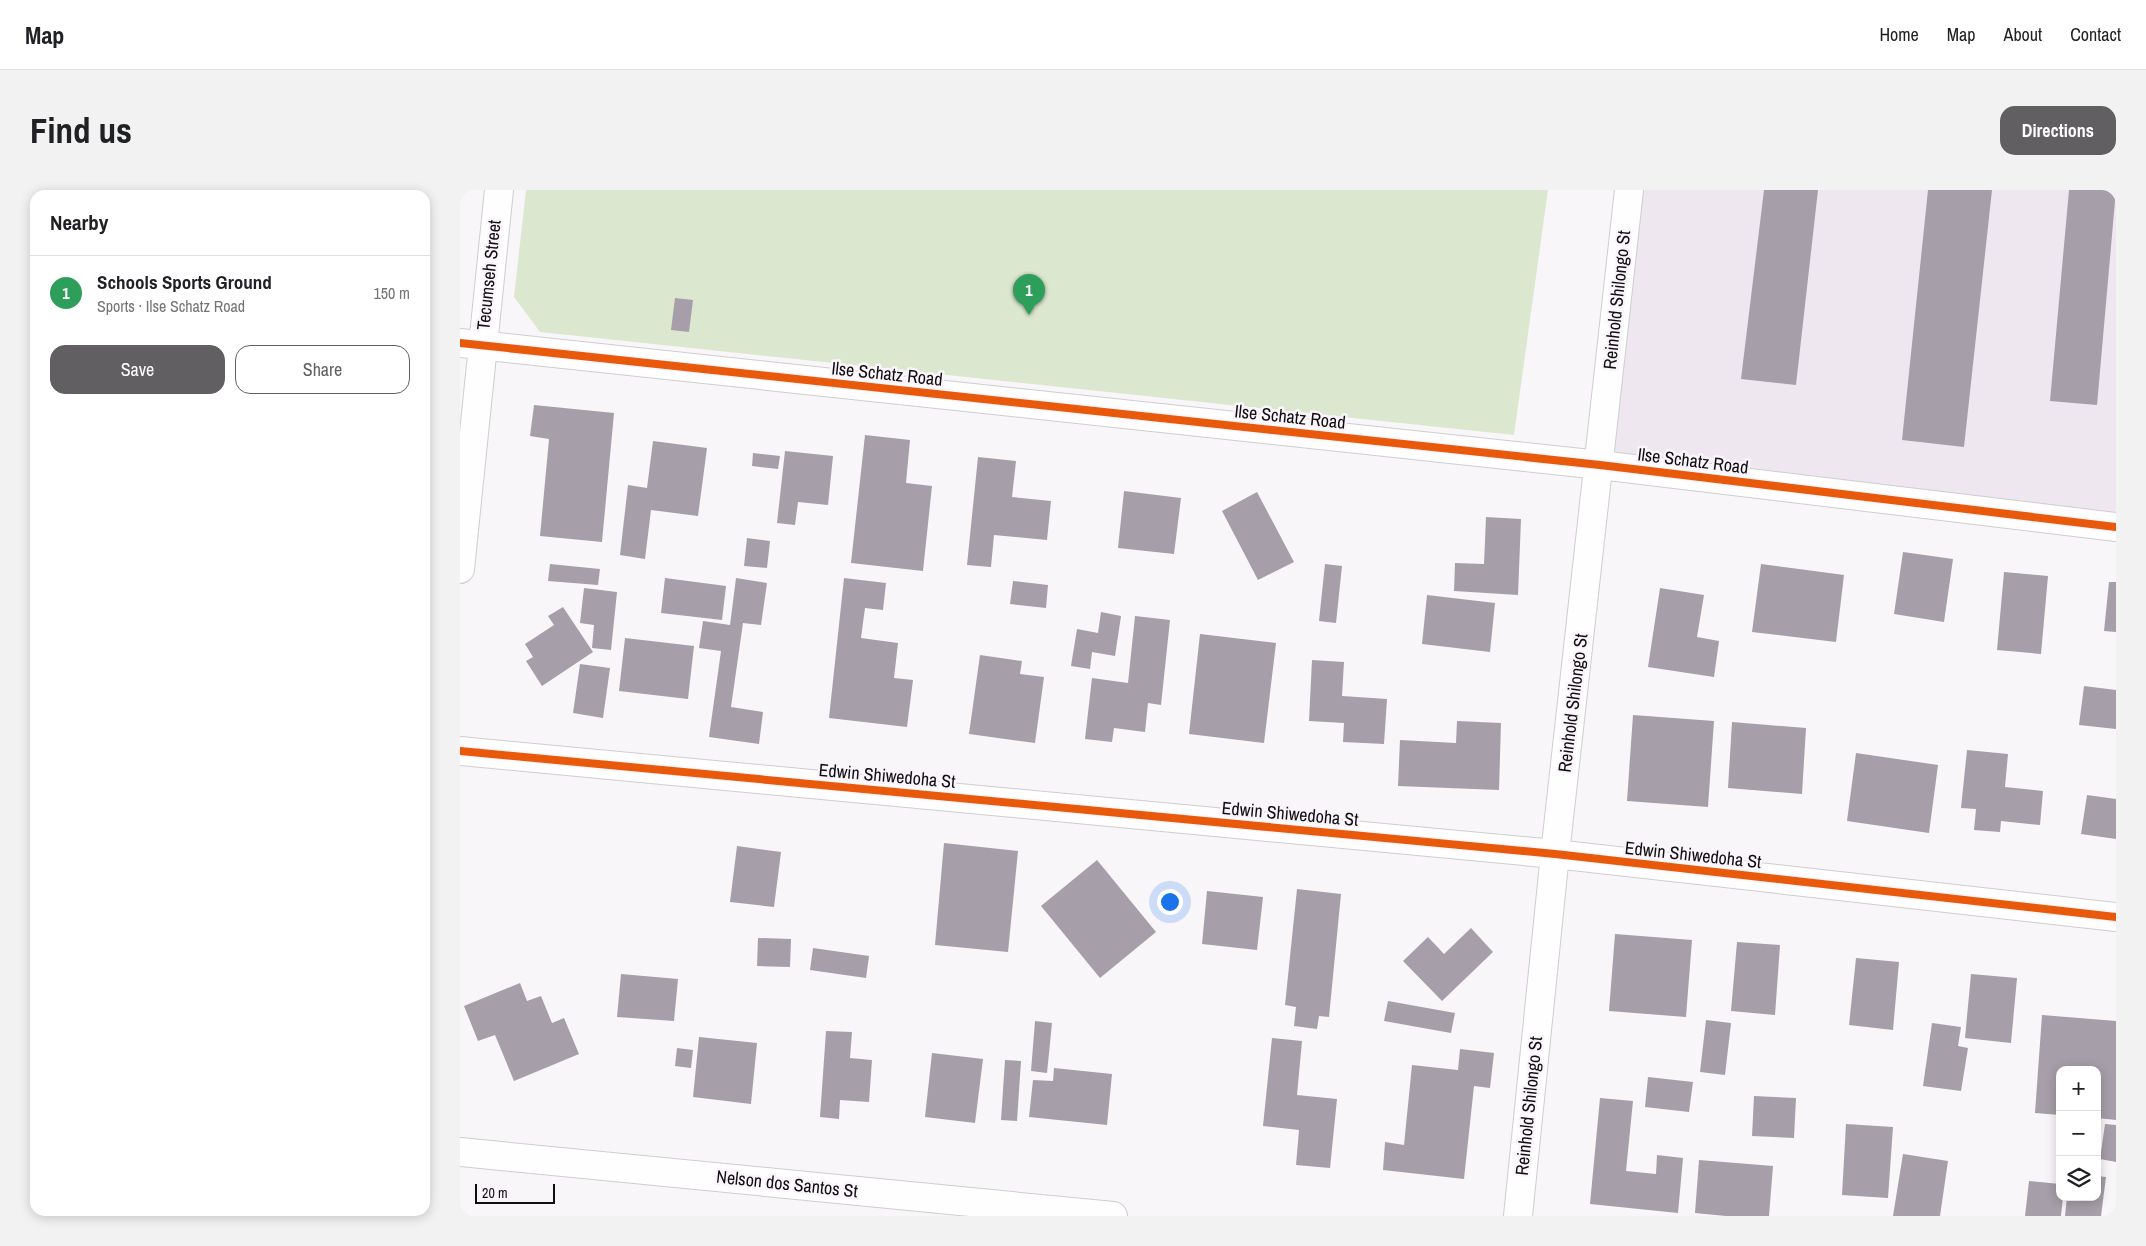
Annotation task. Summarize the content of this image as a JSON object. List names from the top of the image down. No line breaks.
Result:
{"streets":{"street":["Tecumseh Street","Reinhold Shilongo St","Ilse Schatz Road","Edwin Shiwedoha St","Nelson dos Santos St"]},"crossings":[["Tecumseh Street","Ilse Schatz Road"],["Reinhold Shilongo St","Ilse Schatz Road"],["Reinhold Shilongo St","Edwin Shiwedoha St"]],"scale_bar":"20 m","page":{"header":"Map","nav":["Home","Map","About","Contact"],"buttons":["Directions",["Save","Share"]],"title":"Find us","heading":"Nearby","list":[{"mark":"1","name":"Schools Sports Ground","note":"Sports · Ilse Schatz Road","value":"150 m"}],"pins":"1","map_buttons":["+","−"],"scale":"20 m"}}
